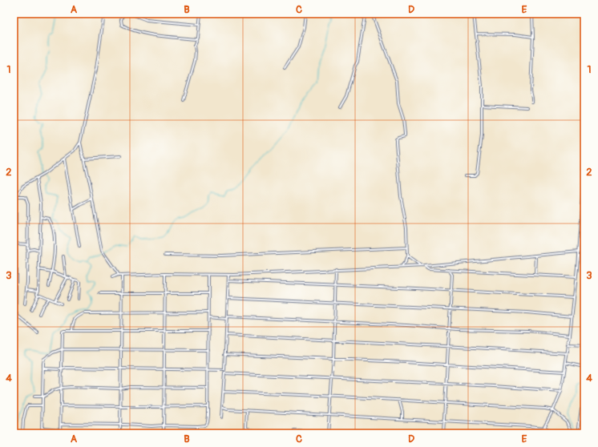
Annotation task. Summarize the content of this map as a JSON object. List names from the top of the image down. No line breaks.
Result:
{"grid":{"columns":["A","B","C","D","E"],"rows":["1","2","3","4"]}}
